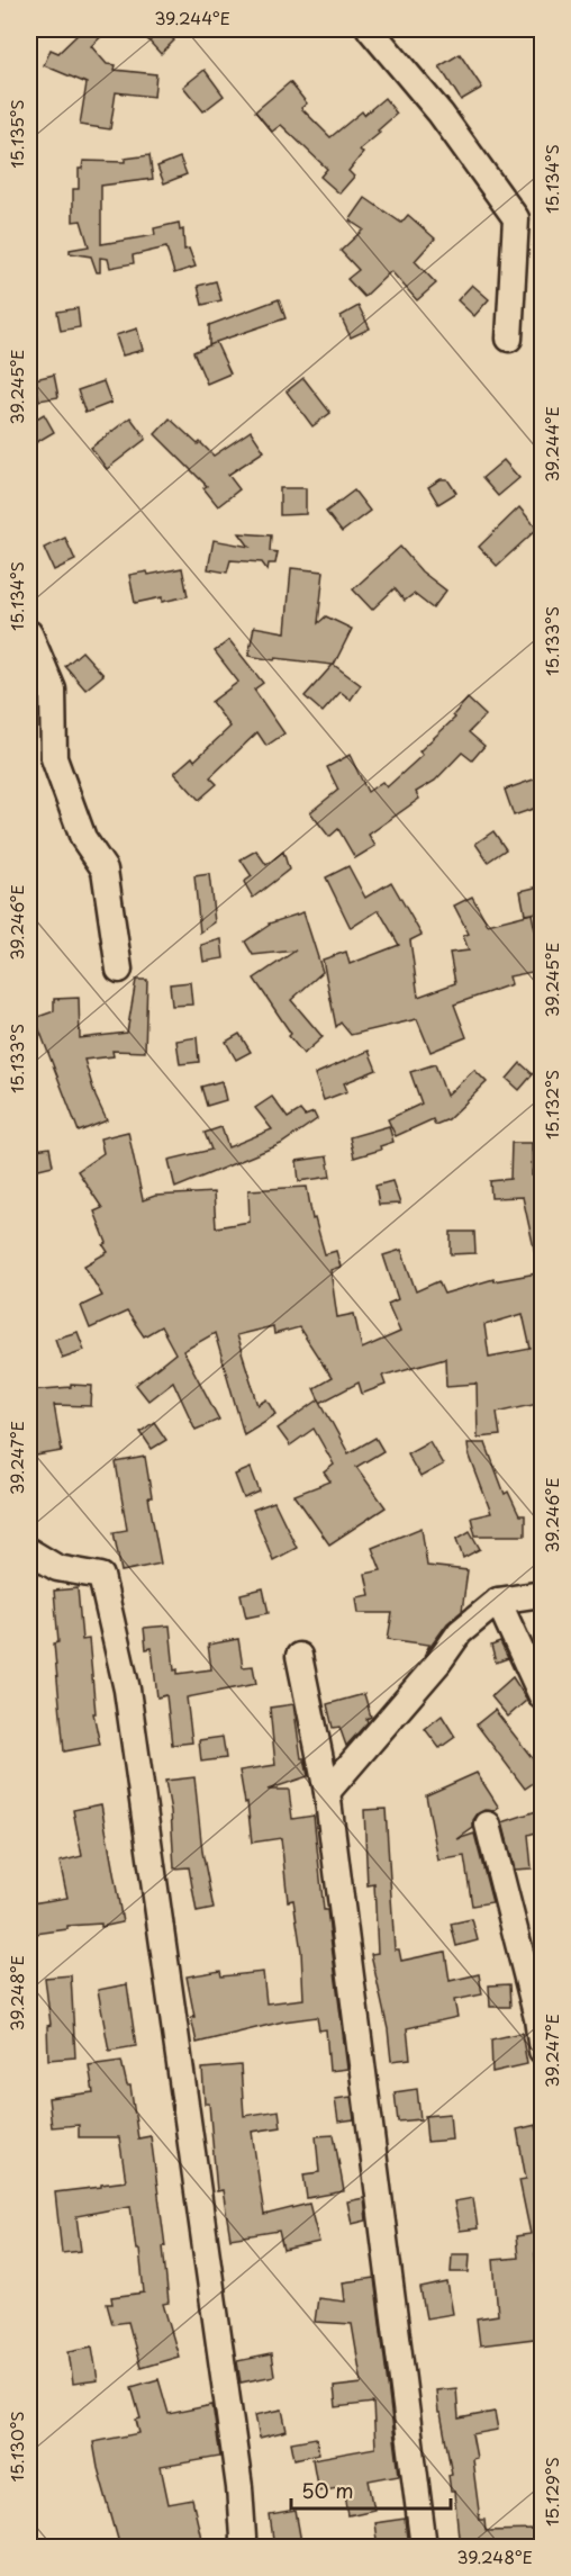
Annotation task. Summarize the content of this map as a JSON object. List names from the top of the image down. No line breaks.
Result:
{"scale_bar":"50 m","coordinates":["39.244°E","15.135°S","15.134°S","39.245°E","15.133°S","39.246°E","15.132°S","39.247°E","39.248°E","15.130°S","15.129°S"]}
